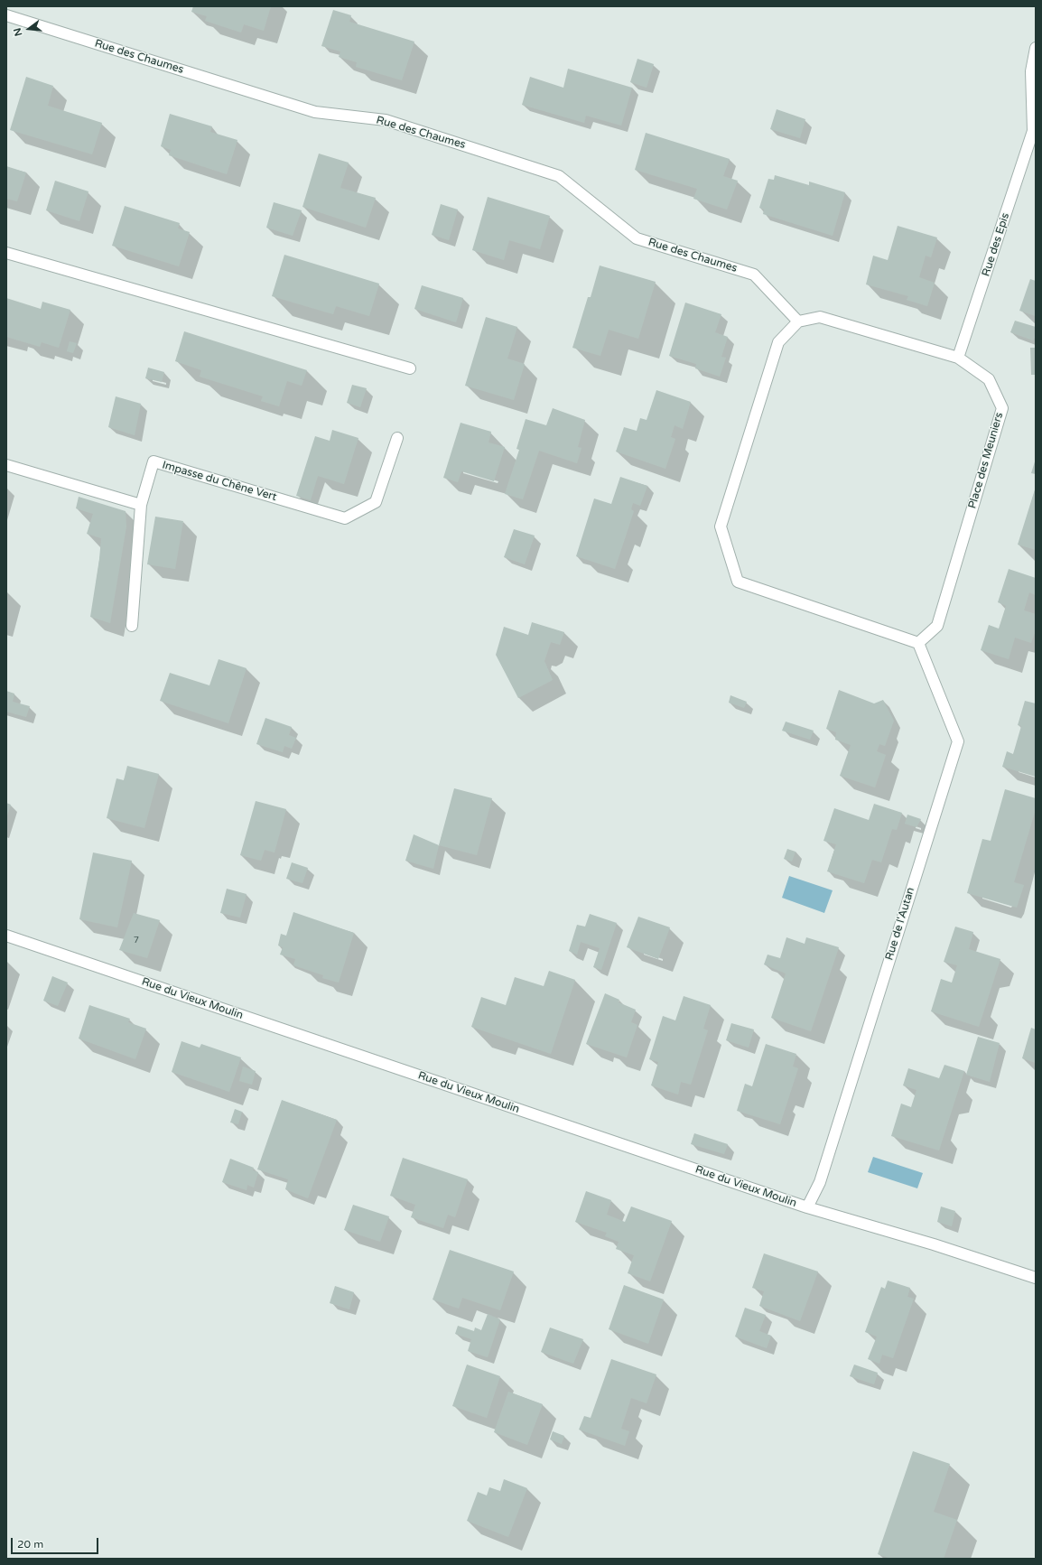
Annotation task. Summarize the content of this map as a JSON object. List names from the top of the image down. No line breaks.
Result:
{"streets":{"street":["Rue des Chaumes","Rue des Epis","Place des Meuniers","Impasse du Chêne Vert","Rue de l'Autan","Rue du Vieux Moulin"]},"crossings":[["Rue des Chaumes","Place des Meuniers"],["Rue des Epis","Place des Meuniers"],["Place des Meuniers","Rue de l'Autan"],["Rue de l'Autan","Rue du Vieux Moulin"]],"house_numbers":["7"],"scale_bar":"20 m","north":"left"}
